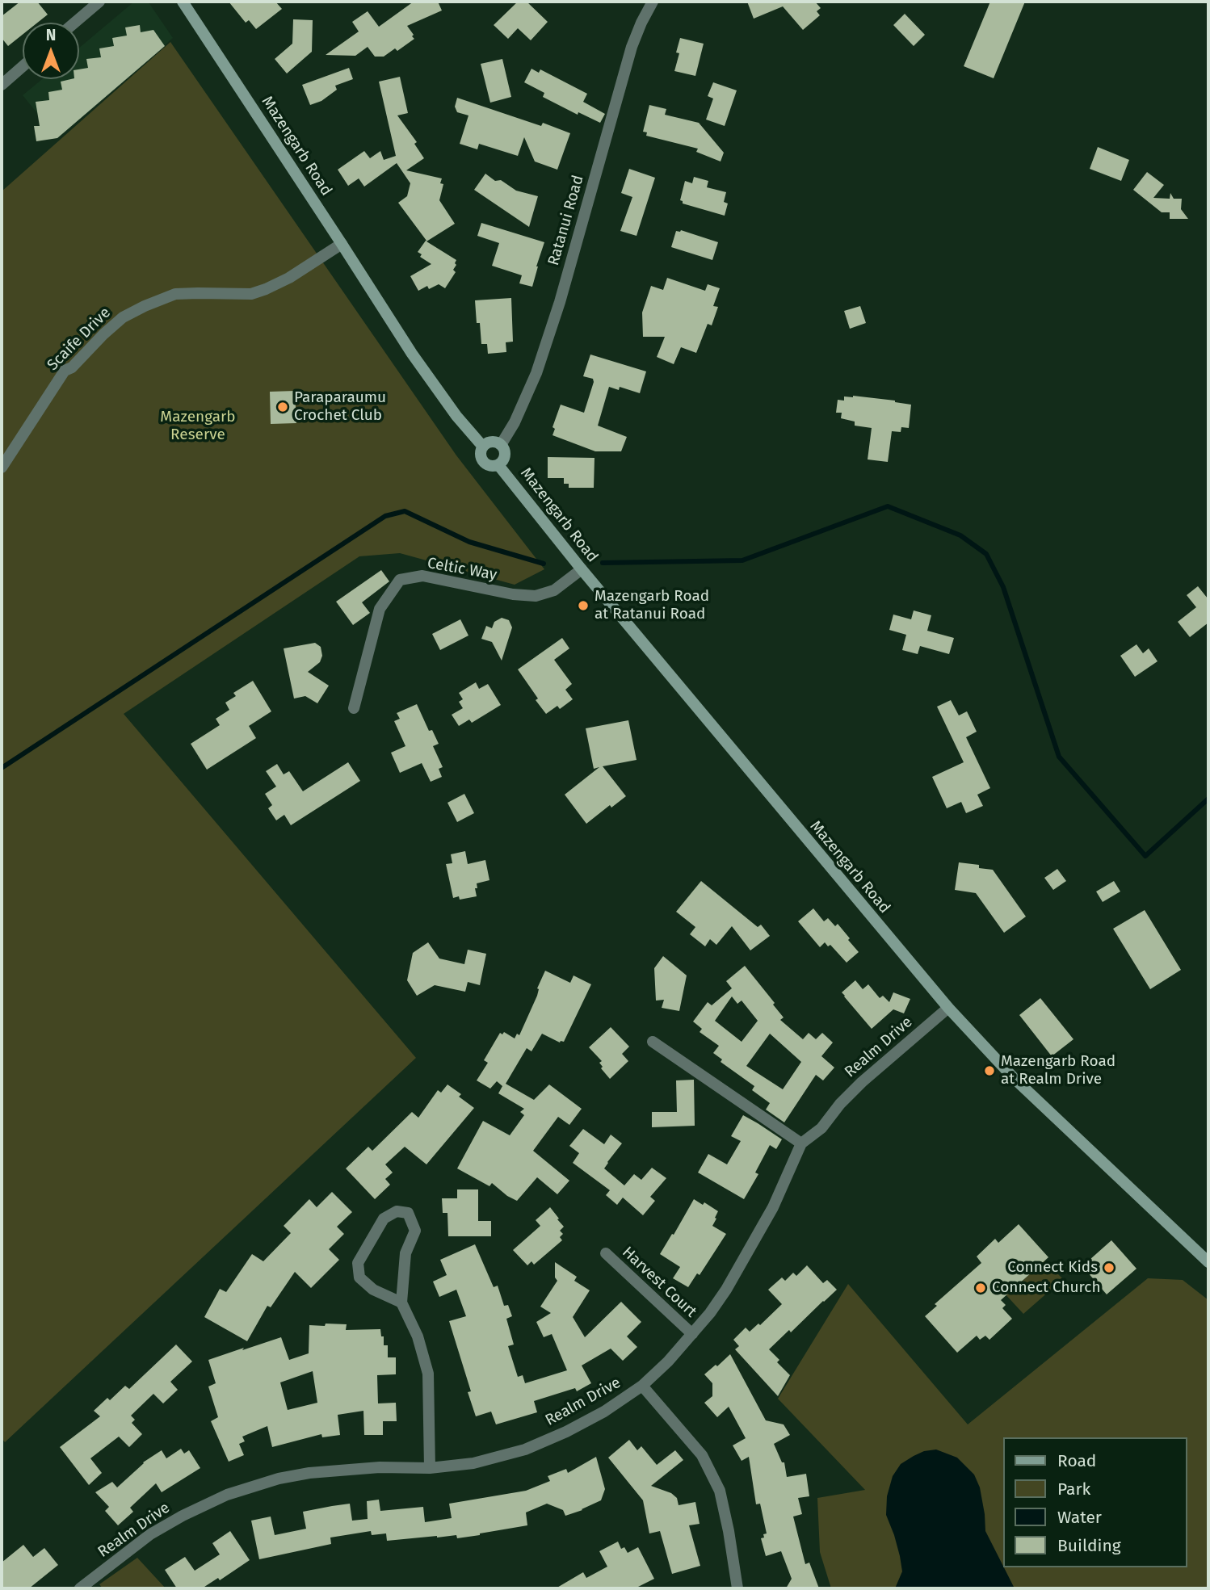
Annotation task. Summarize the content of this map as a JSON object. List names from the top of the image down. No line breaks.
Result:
{"streets":{"main road":["Mazengarb Road"],"street":["Ratanui Road","Scaife Drive","Celtic Way","Realm Drive","Harvest Court"]},"crossings":[["Mazengarb Road","Ratanui Road"],["Mazengarb Road","Scaife Drive"],["Mazengarb Road","Celtic Way"],["Mazengarb Road","Realm Drive"],["Realm Drive","Harvest Court"]],"parks":["Mazengarb Reserve"],"places":["Paraparaumu Crochet Club","Mazengarb Road at Ratanui Road","Mazengarb Road at Realm Drive","Connect Kids","Connect Church"],"legend":["Road","Park","Water","Building"],"north":"top"}
